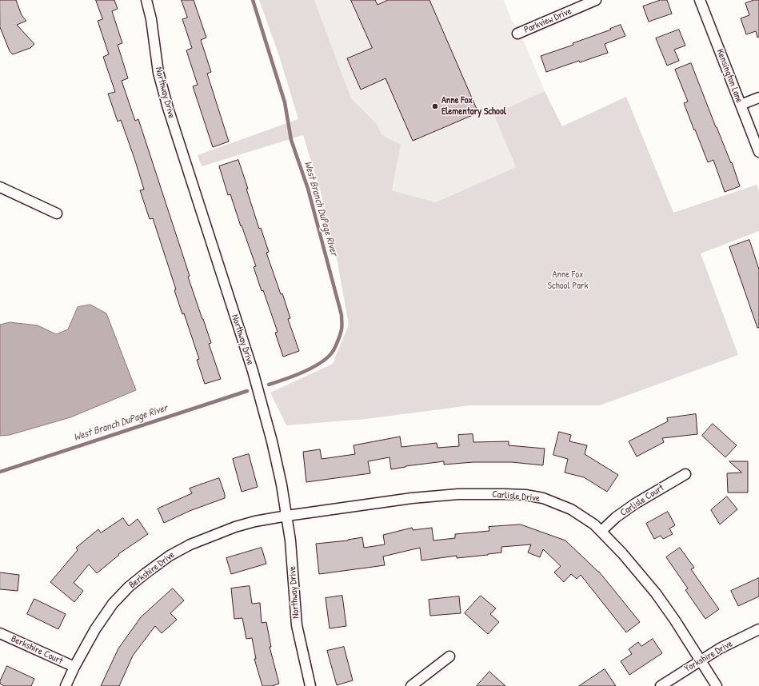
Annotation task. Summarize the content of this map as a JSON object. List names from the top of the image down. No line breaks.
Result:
{"streets":{"street":["Parkview Drive","Kensington Lane","Northway Drive","Carlisle Drive","Carlisle Court","Berkshire Drive","Berkshire Court","Yorkshire Drive"]},"crossings":[["Northway Drive","Carlisle Drive"],["Northway Drive","Berkshire Drive"],["Carlisle Drive","Carlisle Court"],["Carlisle Drive","Berkshire Drive"],["Carlisle Drive","Yorkshire Drive"],["Berkshire Drive","Berkshire Court"]],"water":["West Branch DuPage River"],"parks":["Anne Fox School Park"],"places":["Anne Fox Elementary School"]}
